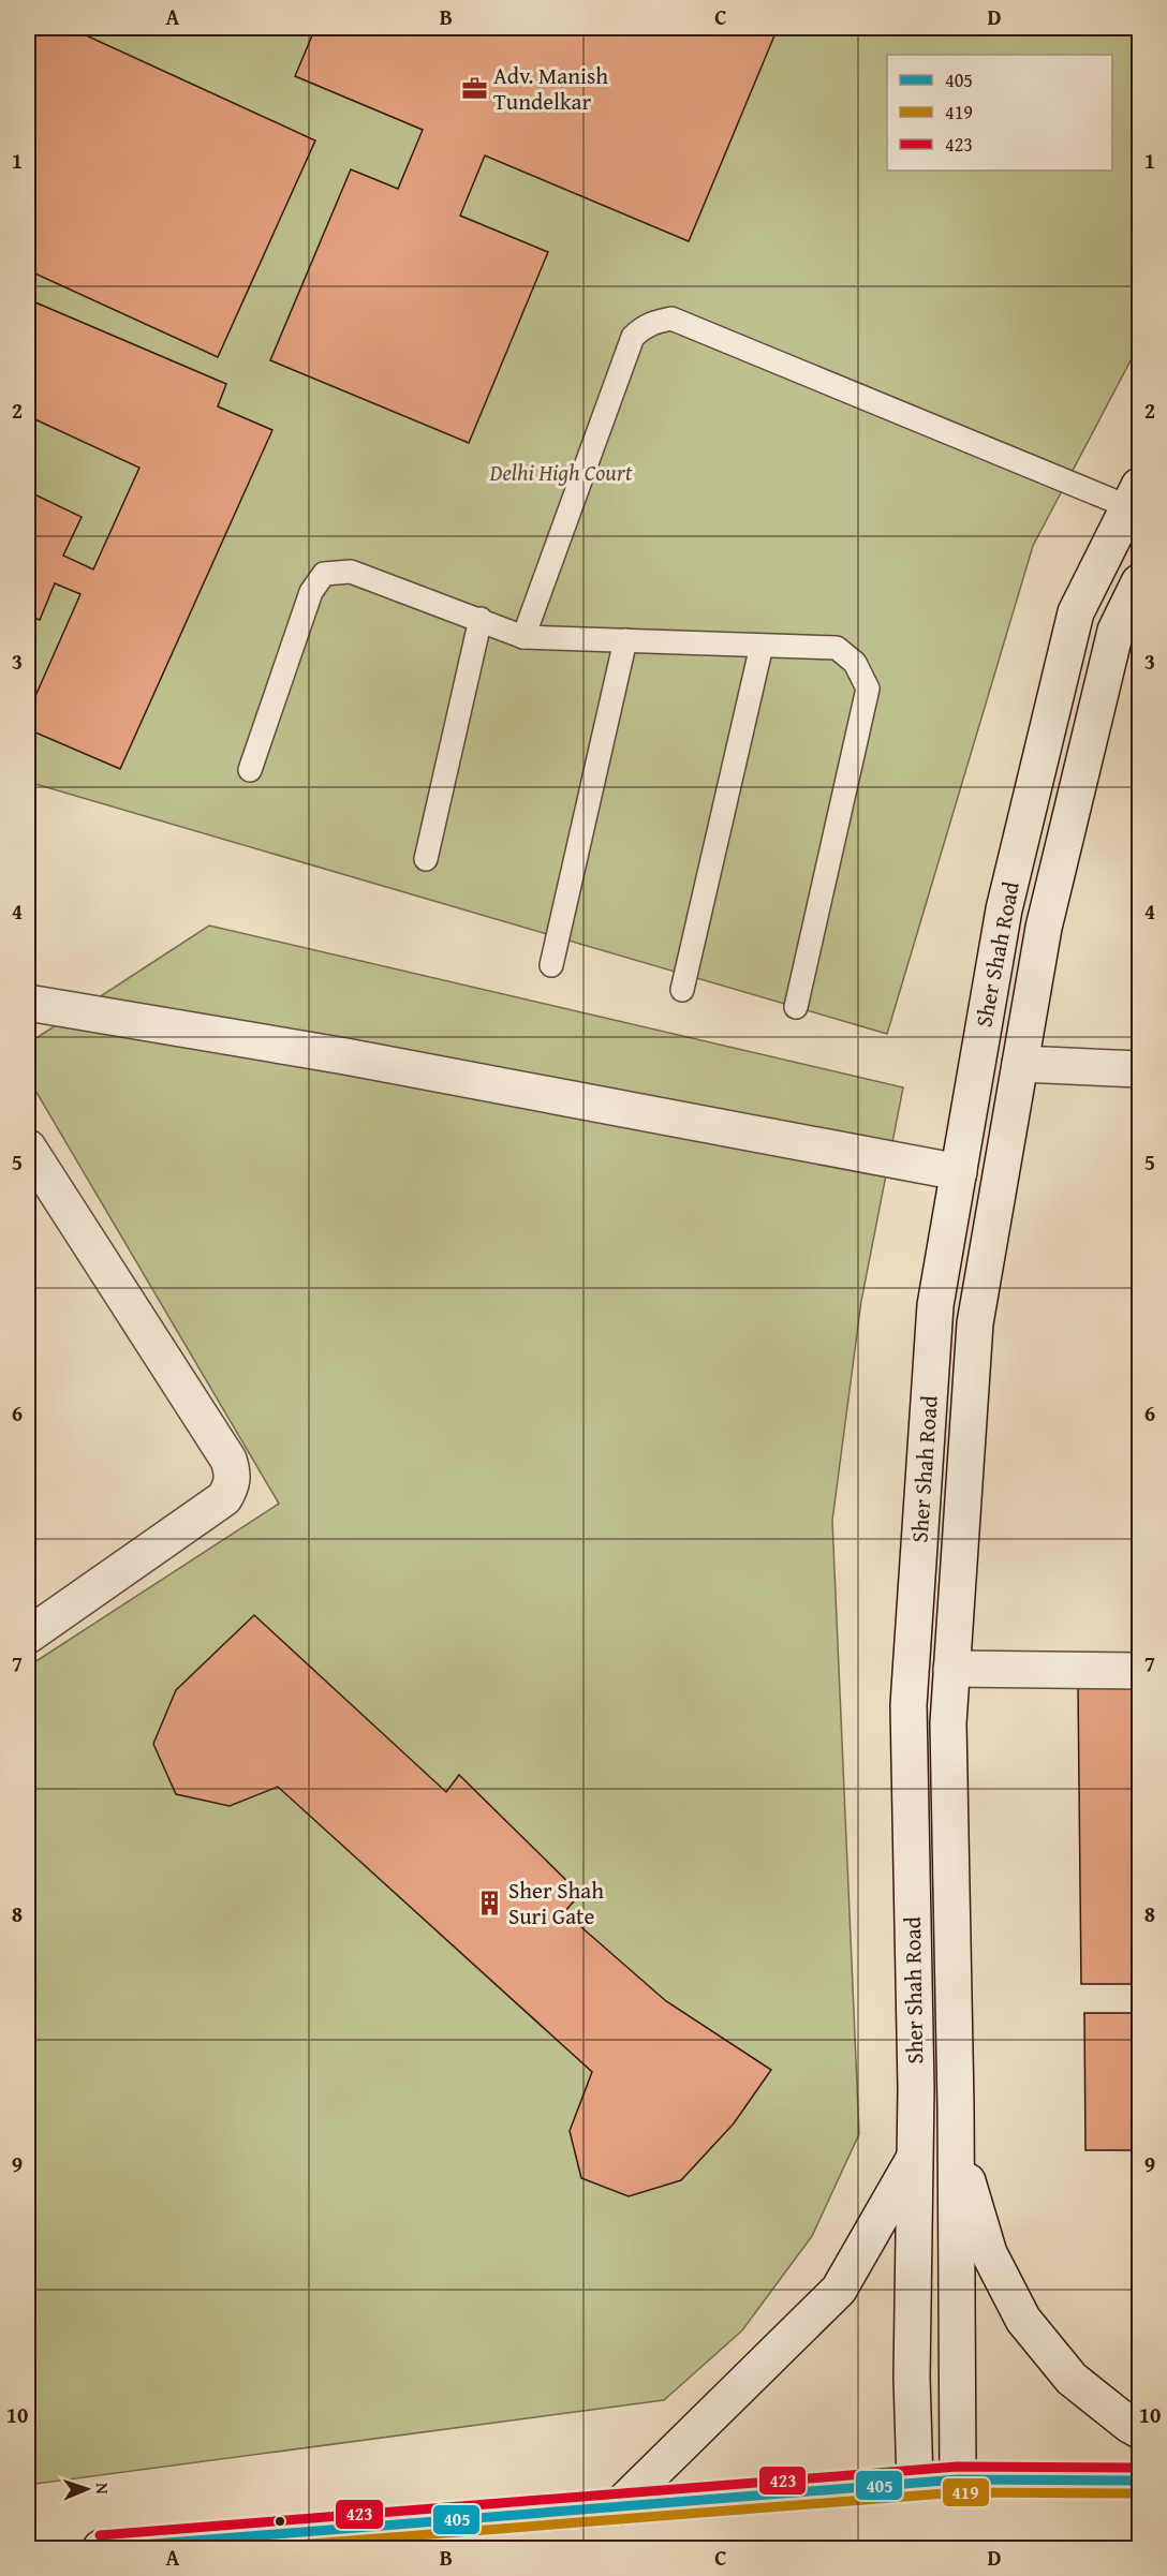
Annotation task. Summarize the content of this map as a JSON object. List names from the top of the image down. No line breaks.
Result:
{"streets":{"main road":["Sher Shah Road"]},"parks":["Delhi High Court"],"places":{"office":["Adv. Manish Tundelkar"],"building":["Sher Shah Suri Gate"]},"lines":["transit line 423","transit line 405","transit line 419"],"legend":["405","419","423"],"north":"right","grid":{"columns":["A","B","C","D"],"rows":["1","2","3","4","5","6","7","8","9","10"]}}
